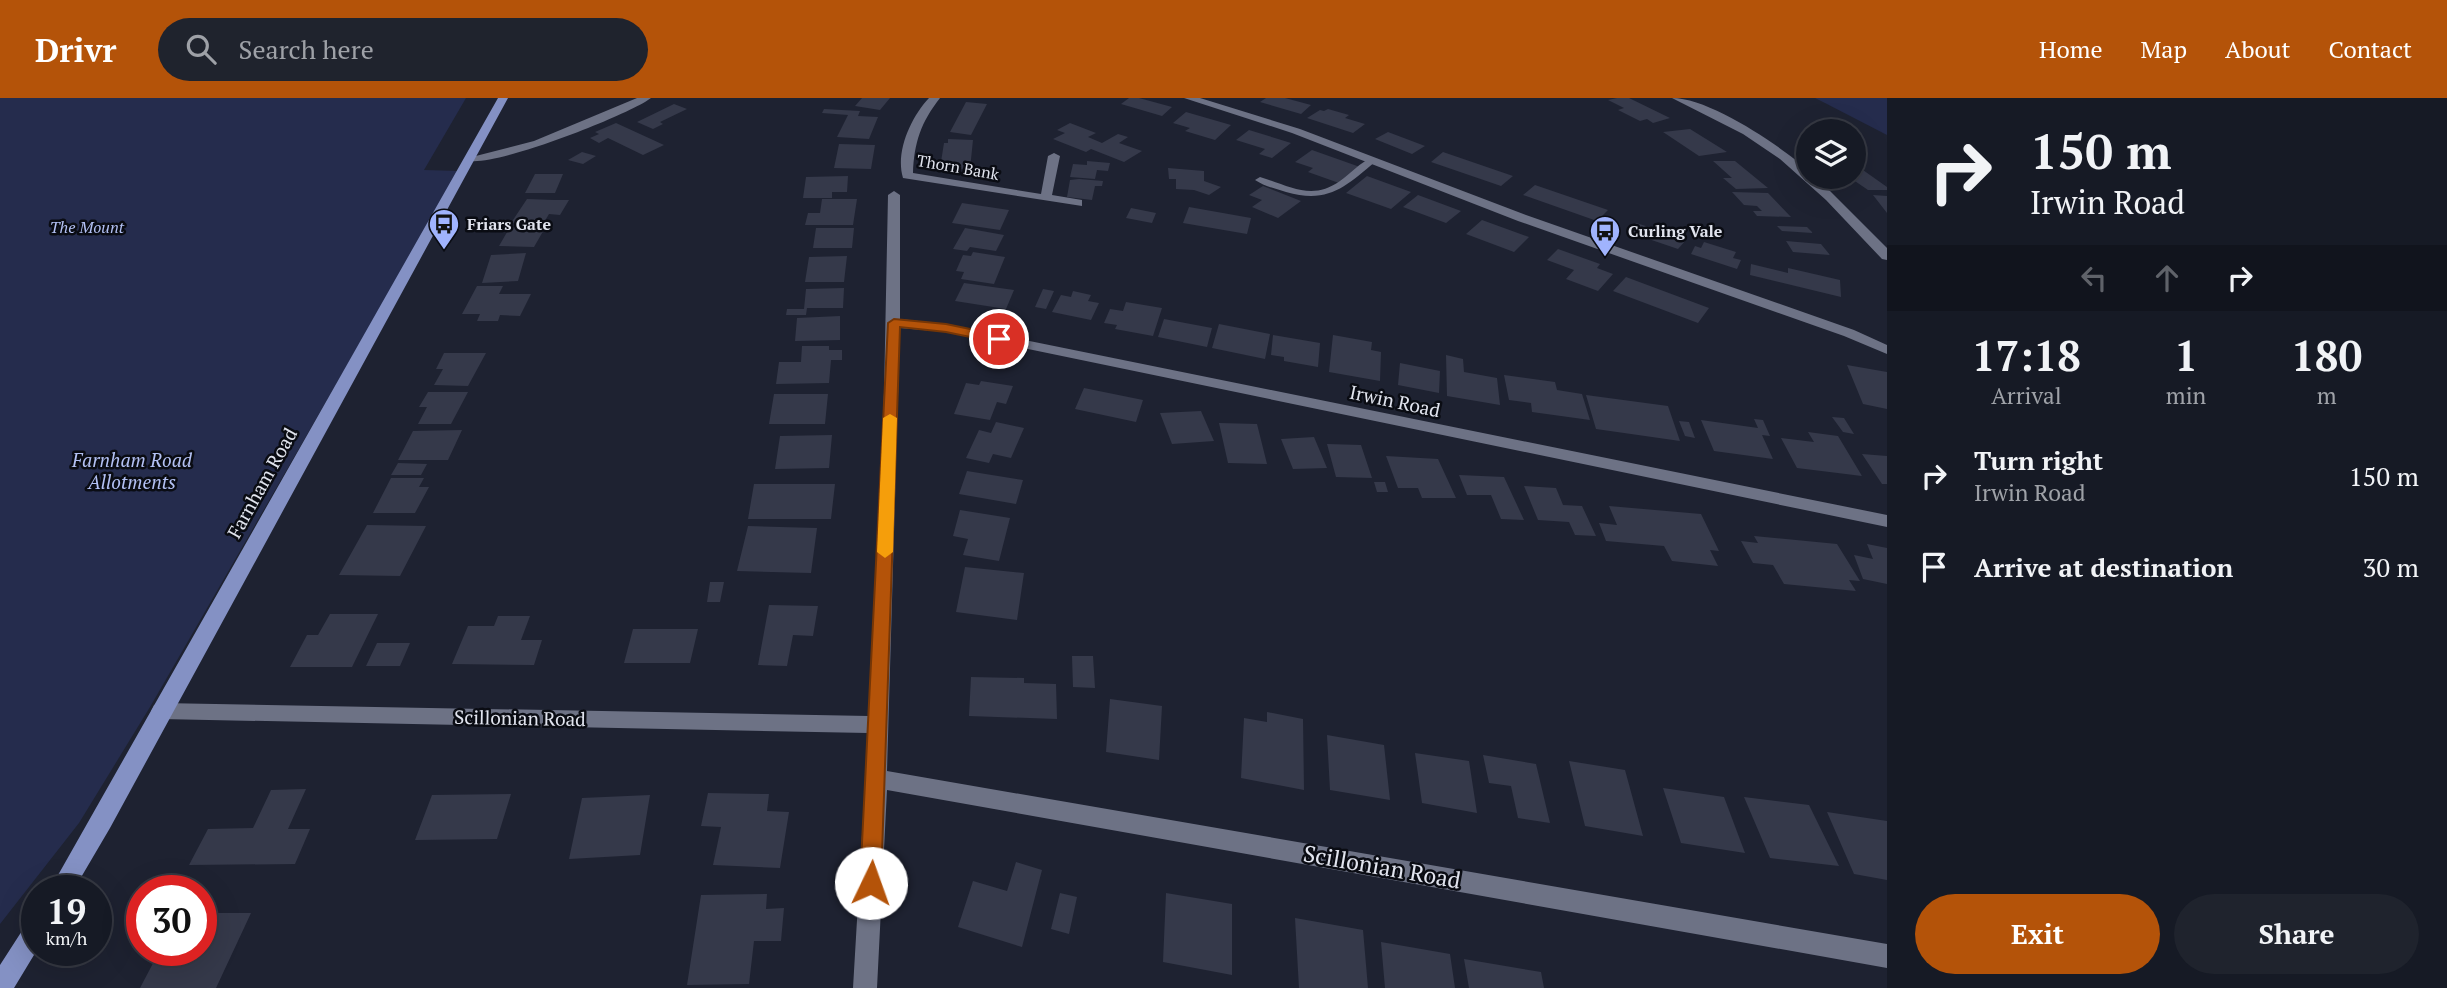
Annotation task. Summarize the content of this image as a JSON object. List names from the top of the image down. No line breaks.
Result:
{"streets":{"main road":["Farnham Road"],"street":["Thorn Bank","Irwin Road","Scillonian Road"]},"crossings":[["Farnham Road","Scillonian Road"]],"parks":["The Mount","Farnham Road Allotments"],"places":{"bus stop":["Friars Gate","Curling Vale"]},"page":{"header":"Drivr","search":"Search here","nav":["Home","Map","About","Contact"],"turn":["150 m","Irwin Road"],"eta":["17:18","Arrival","1","min","180","m"],"list":[{"name":"Turn right","note":"Irwin Road","value":"150 m"},{"name":"Arrive at destination","value":"30 m"}],"speed":"19 km/h","limit":"30","buttons":["Exit","Share"]}}
